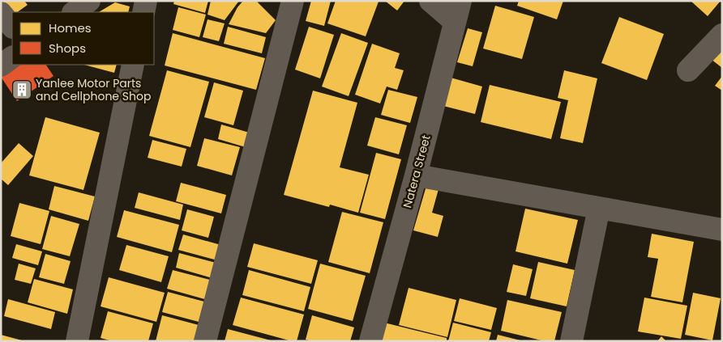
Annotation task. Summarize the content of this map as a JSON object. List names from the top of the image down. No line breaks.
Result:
{"streets":{"street":["Natera Street"]},"places":{"building":["Yanlee Motor Parts and Cellphone Shop"]},"legend":["Homes","Shops"]}
